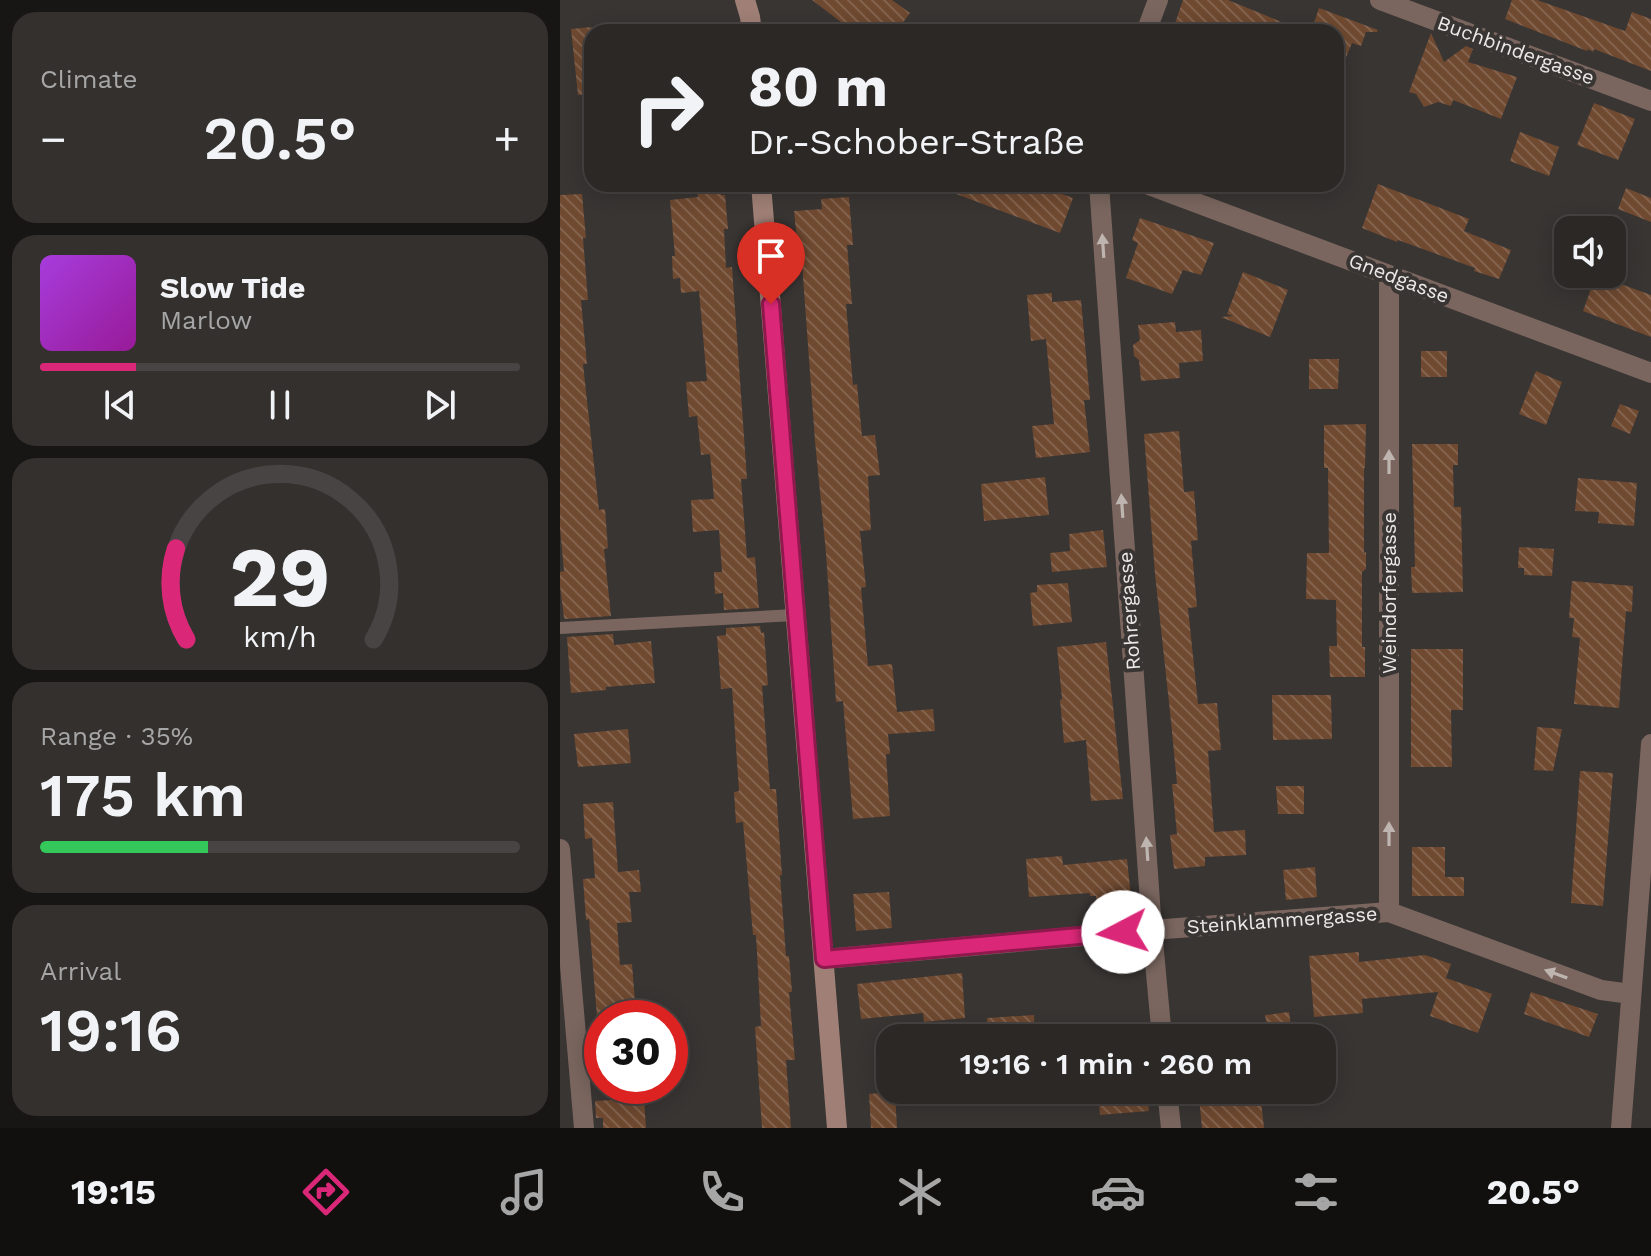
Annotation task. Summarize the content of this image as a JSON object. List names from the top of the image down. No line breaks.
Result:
{"streets":{"street":["Buchbindergasse","Gnedgasse","Weindorfergasse","Rohrergasse","Steinklammergasse"]},"crossings":[["Gnedgasse","Weindorfergasse"],["Weindorfergasse","Steinklammergasse"],["Rohrergasse","Steinklammergasse"]],"one_way":["Weindorfergasse","Rohrergasse"],"page":{"tile":["Climate",["Range · 35%","175 km"],["Arrival","19:16"]],"turn":["80 m","Dr.-Schober-Straße"],"heat":["−","20.5°","+"],"song":["Slow Tide","Marlow"],"limit":"30","trip":"19:16 · 1 min · 260 m","tabs":["19:15","20.5°"],"gauge":["29","km/h"]}}
